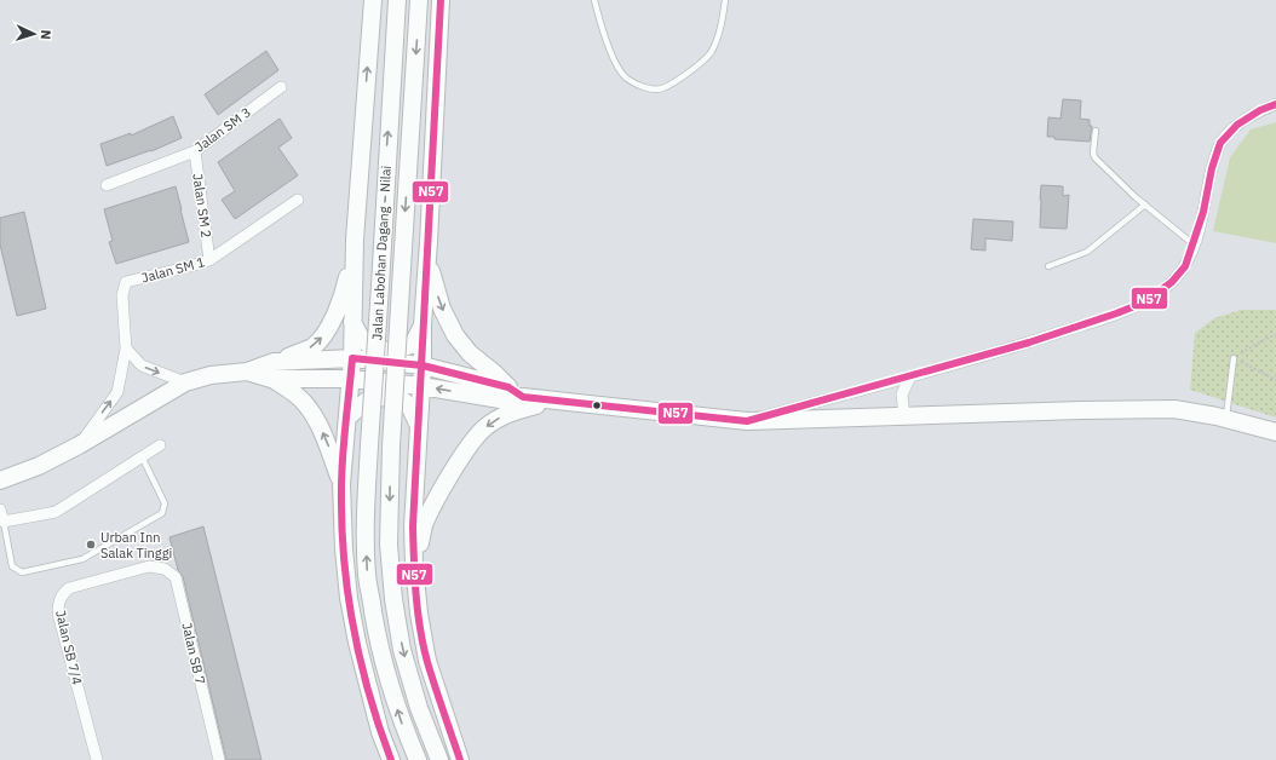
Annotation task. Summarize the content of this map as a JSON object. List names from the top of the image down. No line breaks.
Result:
{"streets":{"main road":["Jalan Labohan Dagang ‒ Nilai"],"street":["Jalan SM 3","Jalan SM 2","Jalan SM 1","Jalan SB 7/4","Jalan SB 7"]},"crossings":[["Jalan SM 3","Jalan SM 2"],["Jalan SM 2","Jalan SM 1"],["Jalan SB 7/4","Jalan SB 7"]],"places":["Urban Inn Salak Tinggi"],"lines":["transit line N57"],"north":"right"}
